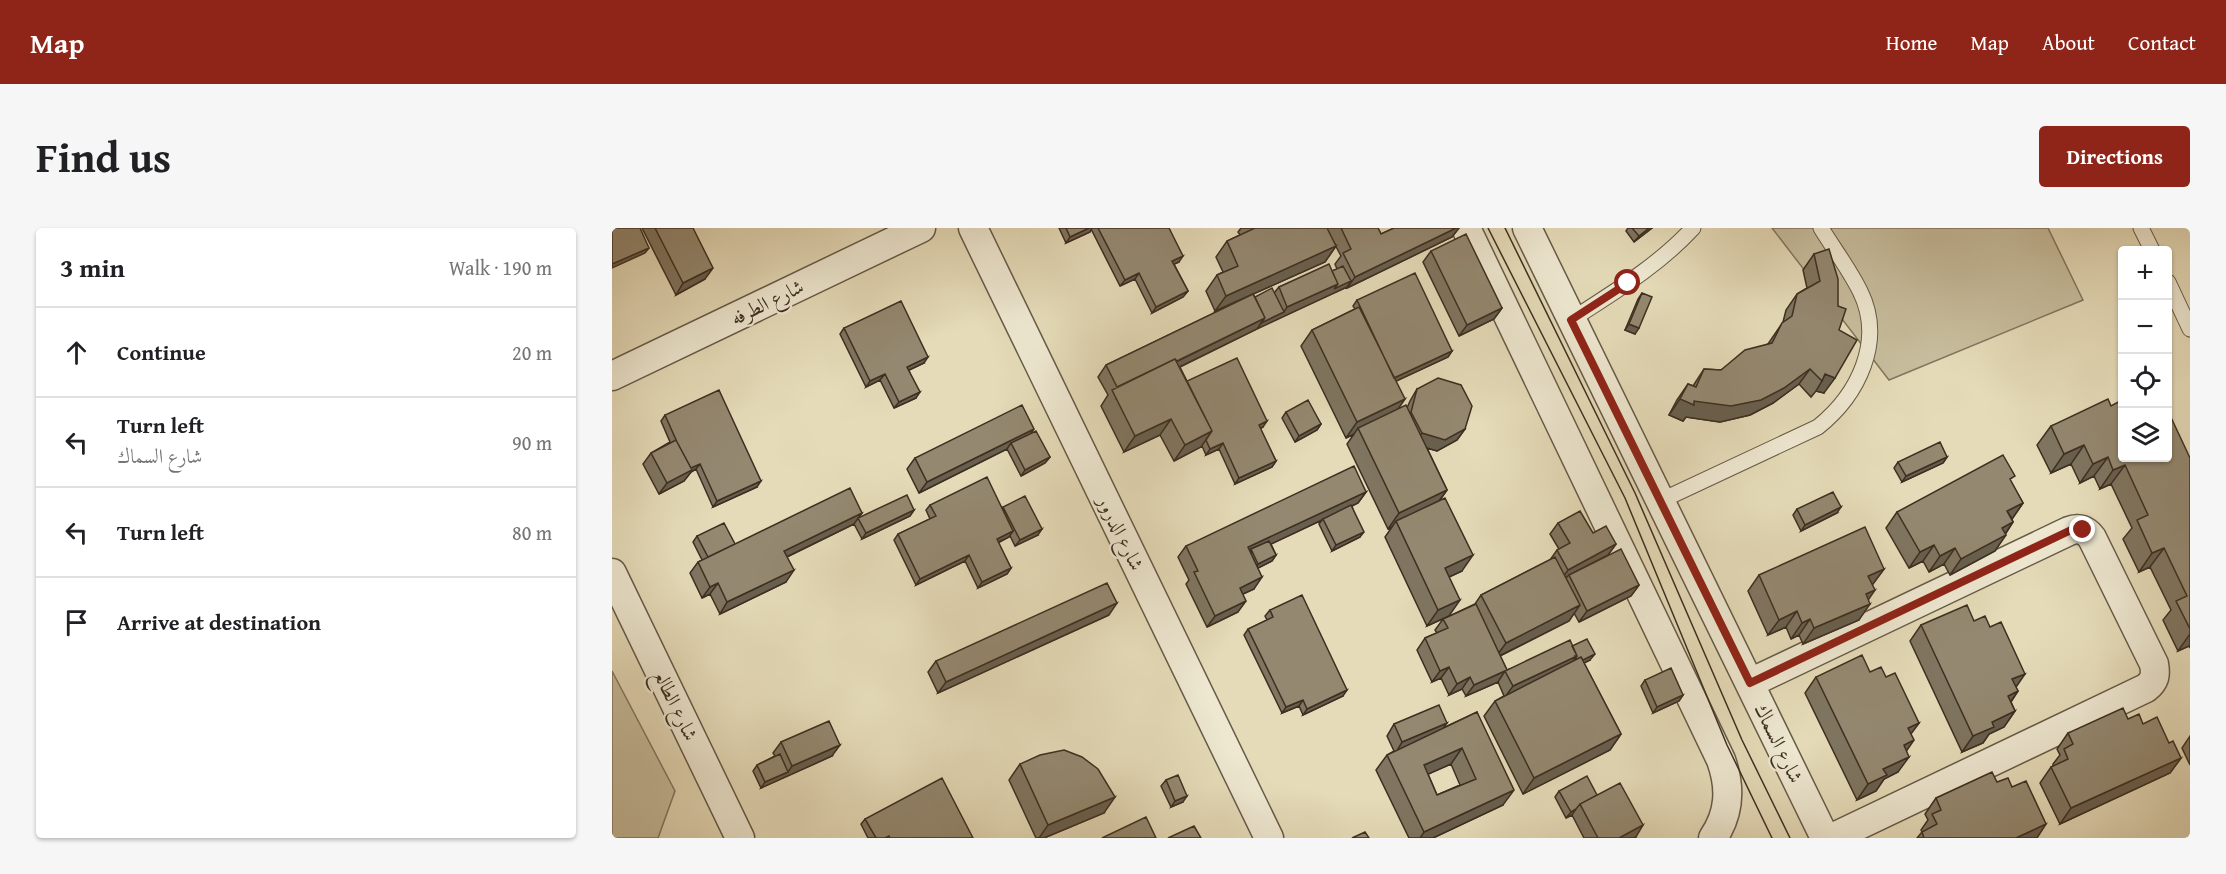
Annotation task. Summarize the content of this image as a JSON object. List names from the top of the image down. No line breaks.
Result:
{"streets":{"street":["شارع الطرفه","شارع الدرور","شارع الطالع","شارع السماك"]},"page":{"header":"Map","nav":["Home","Map","About","Contact"],"title":"Find us","buttons":"Directions","heading":["3 min","Walk · 190 m"],"map_buttons":["+","−"],"list":[["Continue","20 m"],["Turn left","شارع السماك","90 m"],["Turn left","80 m"],"Arrive at destination"]}}
